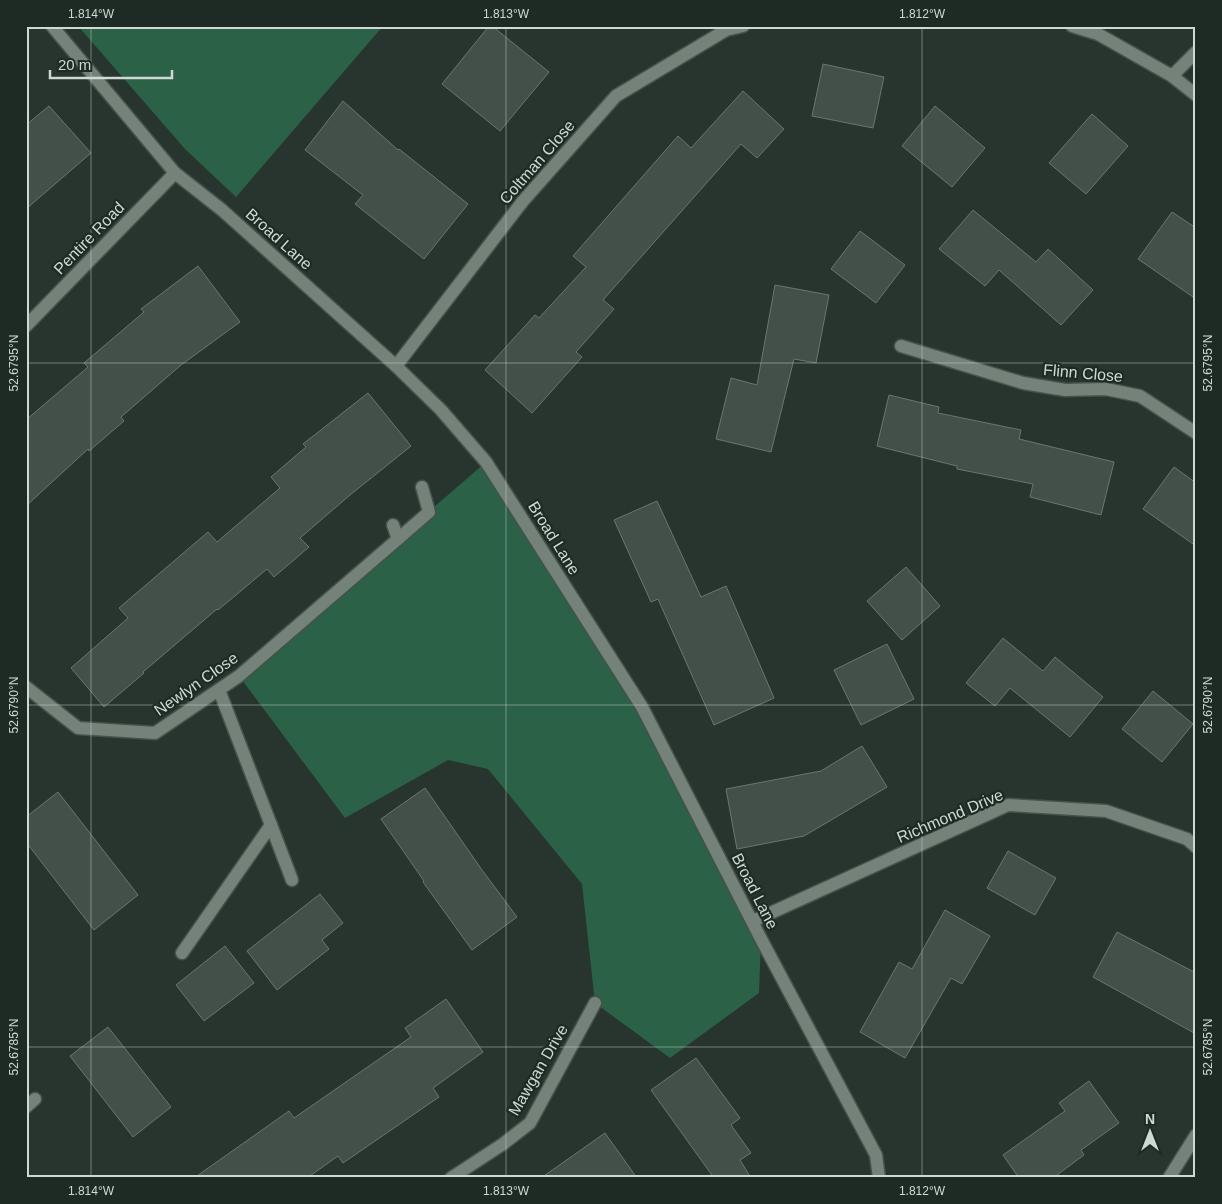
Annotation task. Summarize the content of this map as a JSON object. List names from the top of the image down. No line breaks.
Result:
{"streets":{"street":["Coltman Close","Pentire Road","Broad Lane","Flinn Close","Newlyn Close","Richmond Drive","Mawgan Drive"]},"crossings":[["Coltman Close","Broad Lane"],["Pentire Road","Broad Lane"],["Broad Lane","Richmond Drive"]],"scale_bar":"20 m","north":"top","coordinates":["1.814°W","1.813°W","1.812°W","52.6795°N","52.6790°N","52.6785°N"]}
